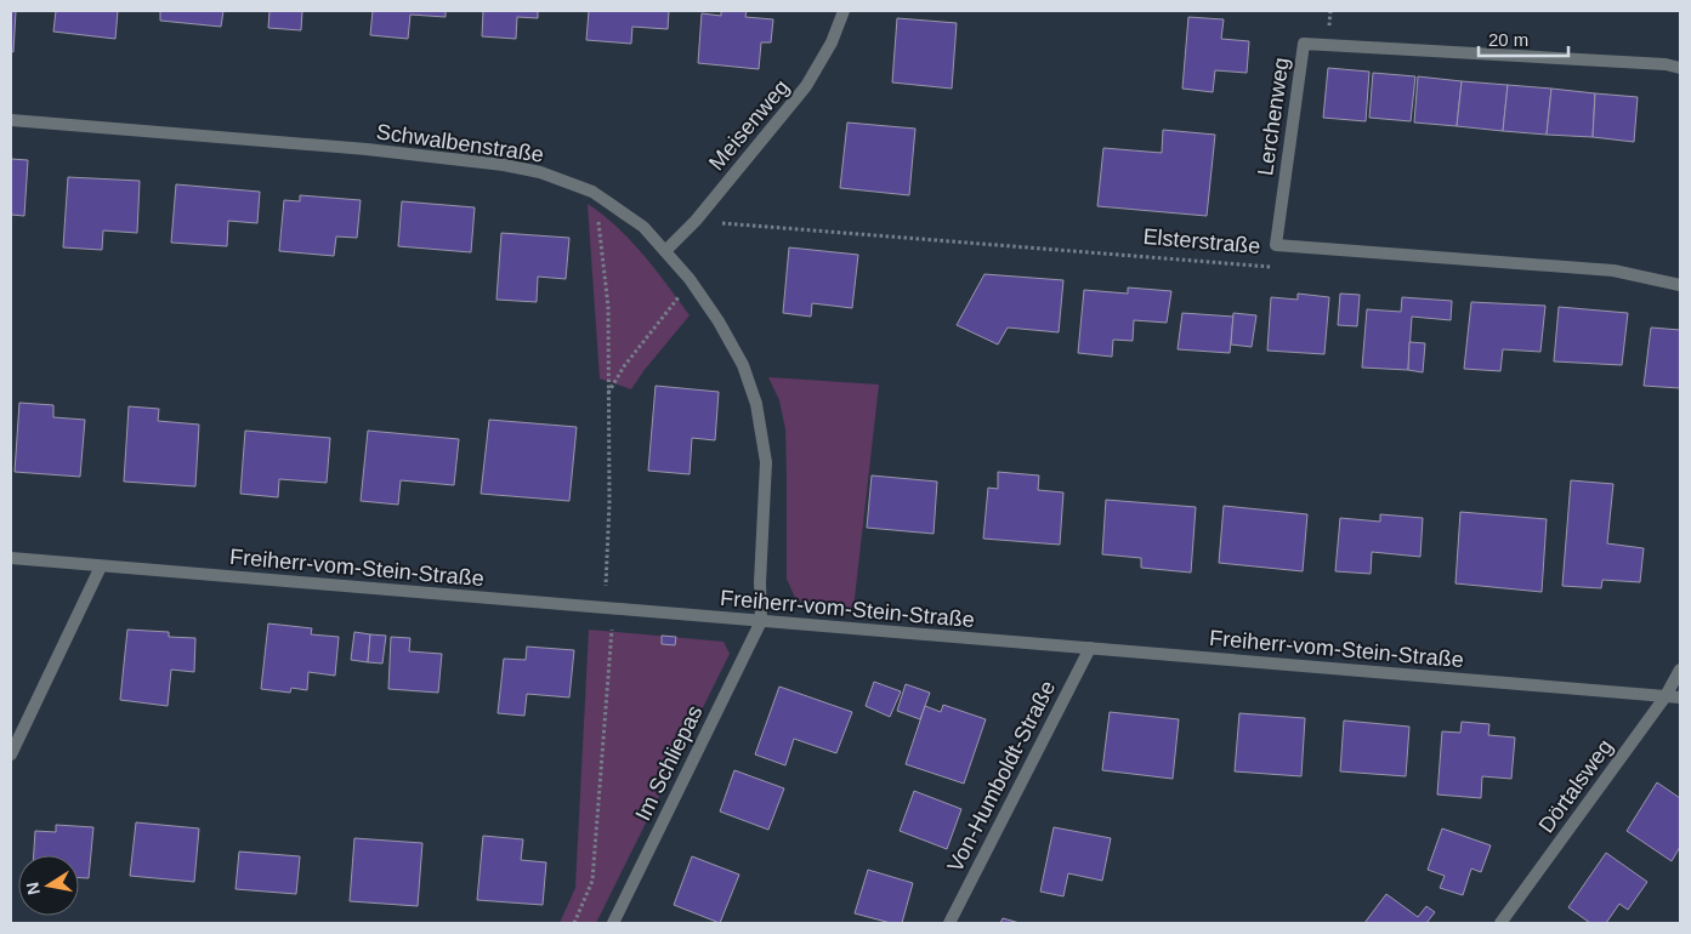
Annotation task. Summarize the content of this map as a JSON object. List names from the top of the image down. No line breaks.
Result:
{"streets":{"street":["Lerchenweg","Meisenweg","Schwalbenstraße","Elsterstraße","Freiherr-vom-Stein-Straße","Im Schliepas","Von-Humboldt-Straße","Dörtalsweg"]},"crossings":[["Lerchenweg","Elsterstraße"],["Meisenweg","Schwalbenstraße"],["Meisenweg","Elsterstraße"],["Schwalbenstraße","Freiherr-vom-Stein-Straße"],["Schwalbenstraße","Im Schliepas"],["Freiherr-vom-Stein-Straße","Im Schliepas"],["Freiherr-vom-Stein-Straße","Von-Humboldt-Straße"],["Freiherr-vom-Stein-Straße","Dörtalsweg"]],"scale_bar":"20 m","north":"left"}
